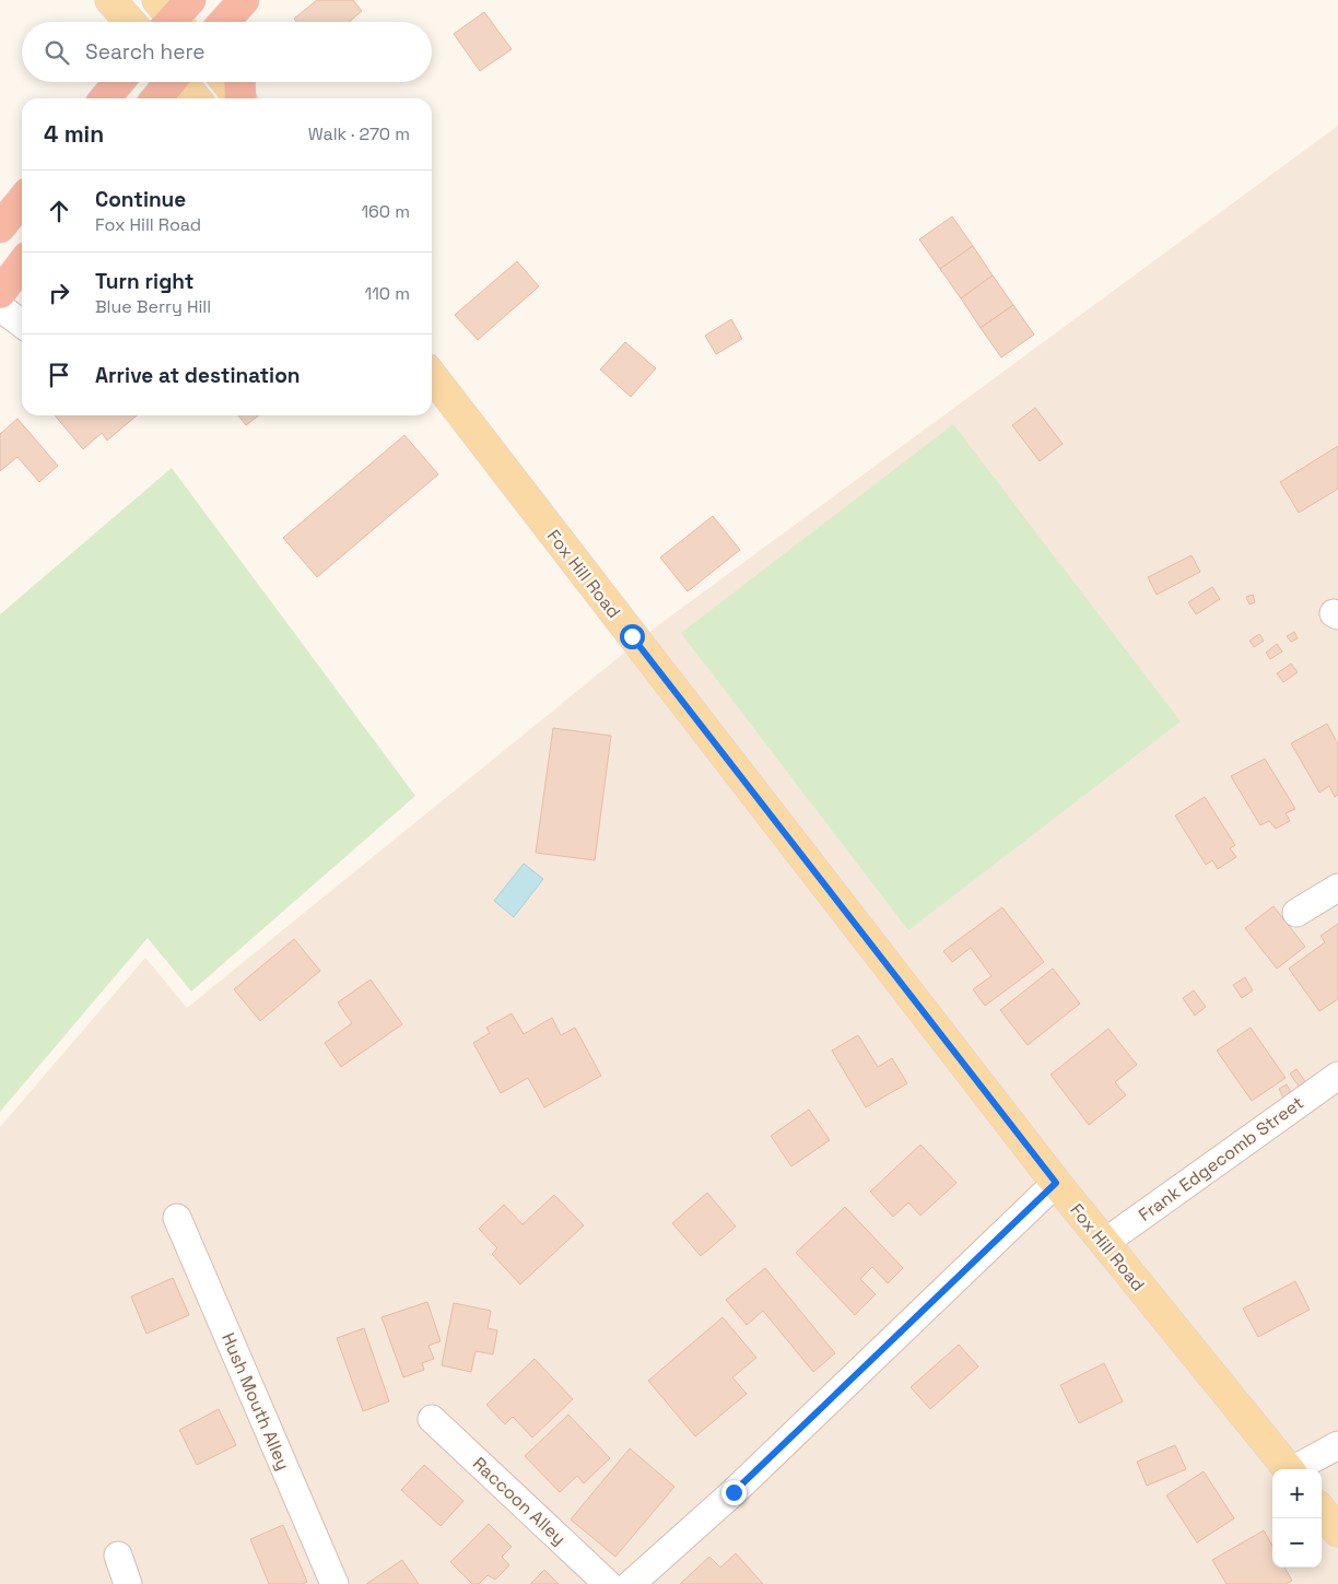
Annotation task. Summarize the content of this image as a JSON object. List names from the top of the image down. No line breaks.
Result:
{"streets":{"main road":["Fox Hill Road"],"street":["Frank Edgecomb Street","Hush Mouth Alley","Raccoon Alley"]},"crossings":[["Fox Hill Road","Frank Edgecomb Street"]],"page":{"search":"Search here","heading":["4 min","Walk · 270 m"],"list":[["Continue","Fox Hill Road","160 m"],["Turn right","Blue Berry Hill","110 m"],"Arrive at destination"],"map_buttons":["+","−"]}}
